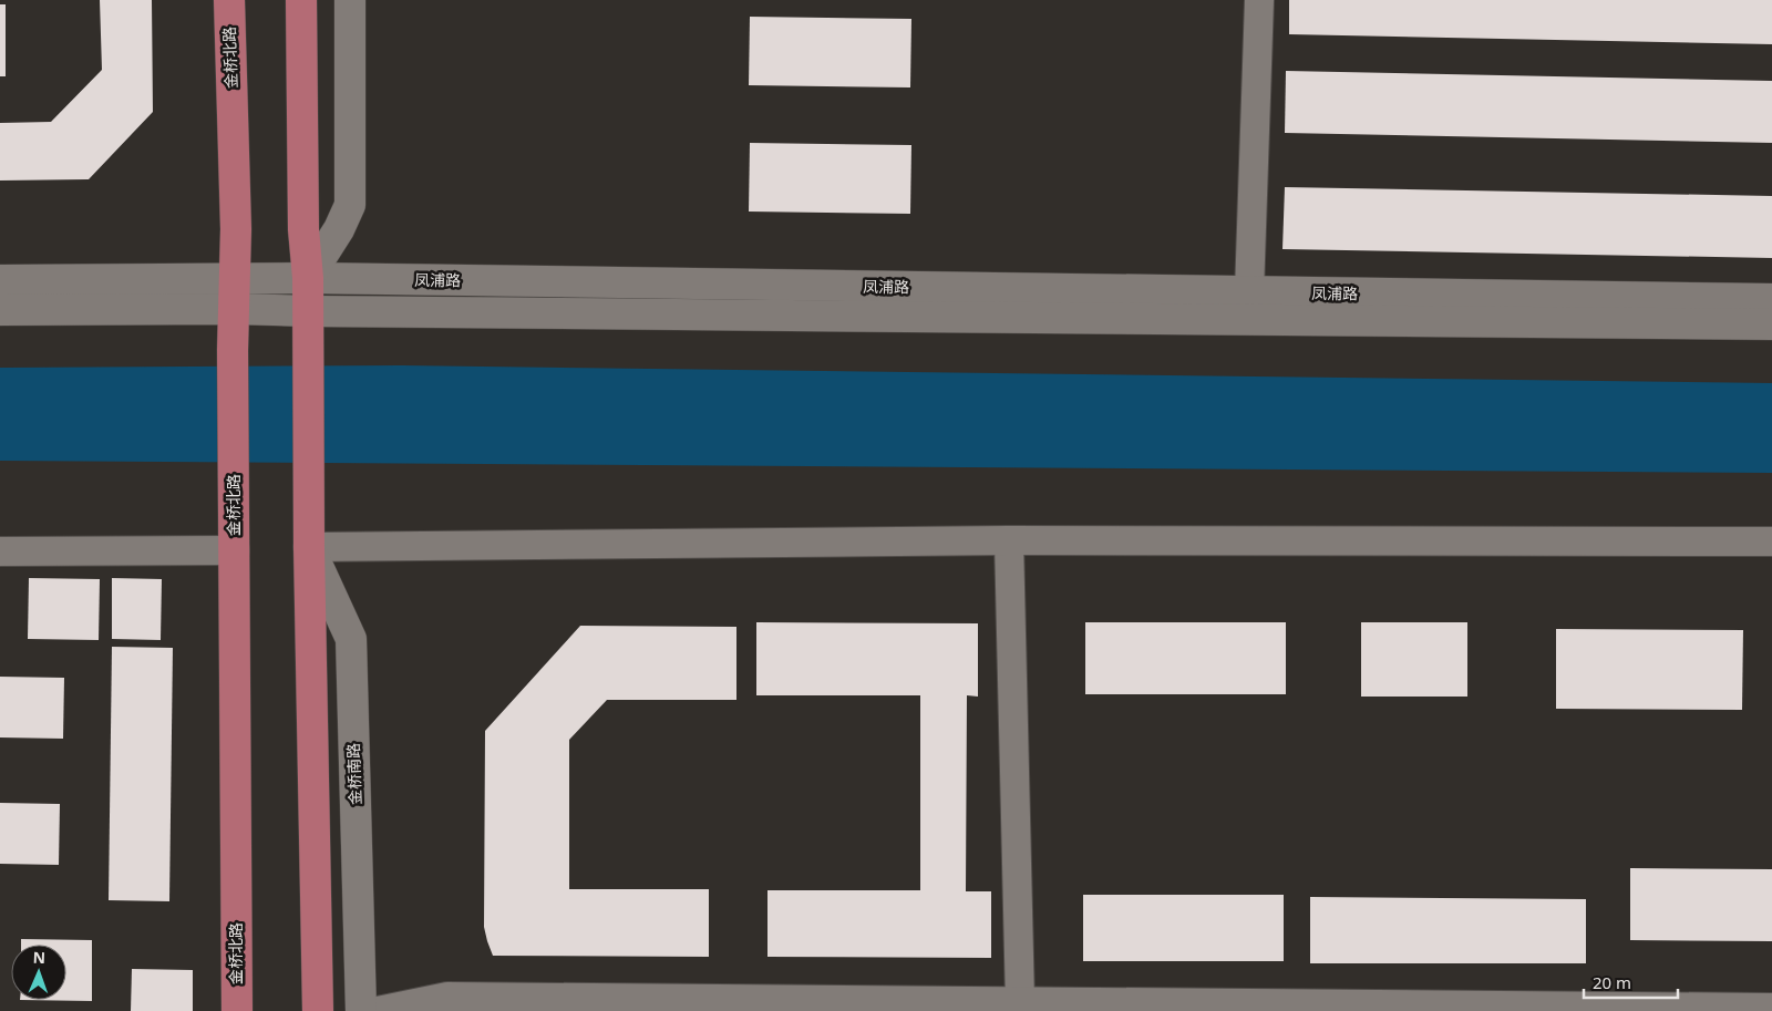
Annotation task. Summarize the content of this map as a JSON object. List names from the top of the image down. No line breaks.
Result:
{"streets":{"main road":["金桥北路"],"street":["凤浦路","金桥南路"]},"crossings":[["金桥北路","凤浦路"]],"scale_bar":"20 m","north":"top"}
